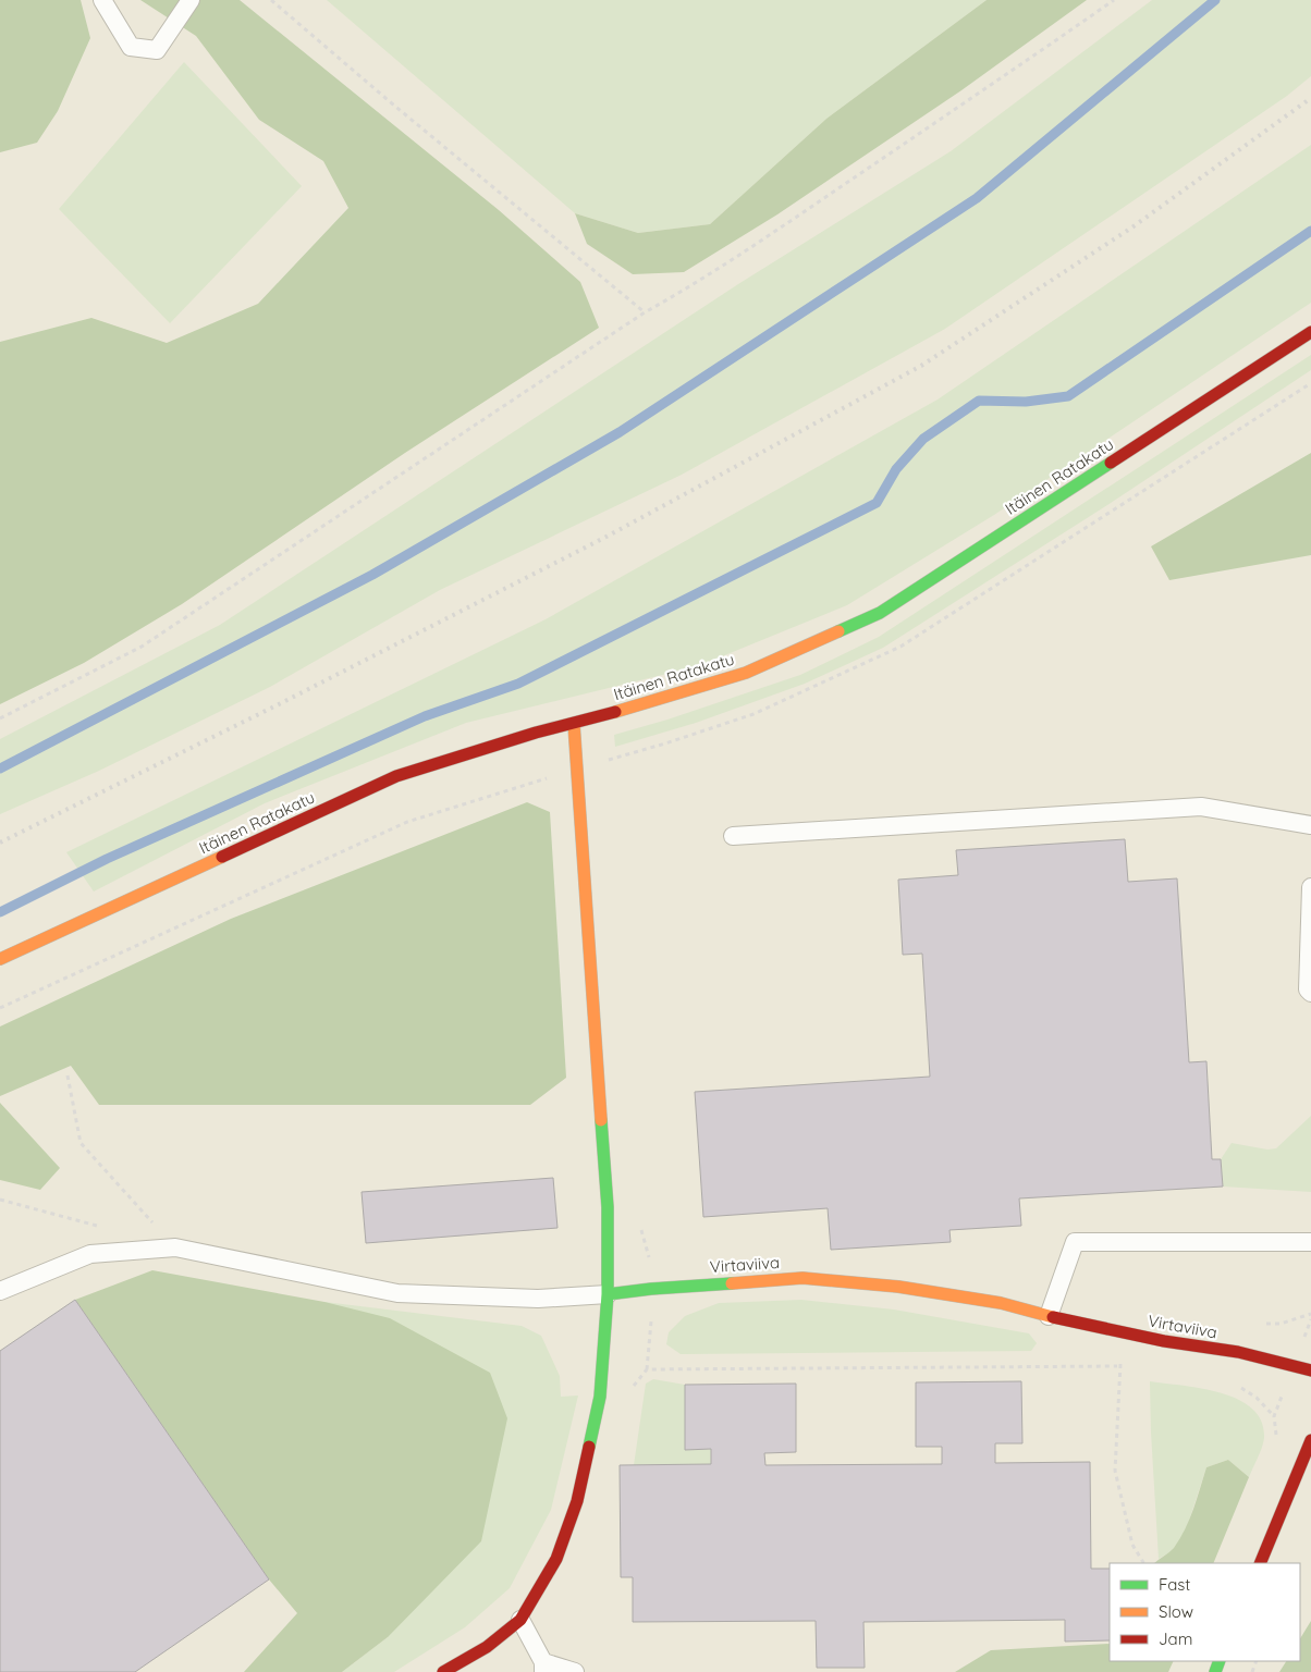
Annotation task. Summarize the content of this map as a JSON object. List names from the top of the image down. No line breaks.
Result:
{"streets":{"street":["Itäinen Ratakatu","Virtaviiva"]},"legend":["Fast","Slow","Jam"]}
